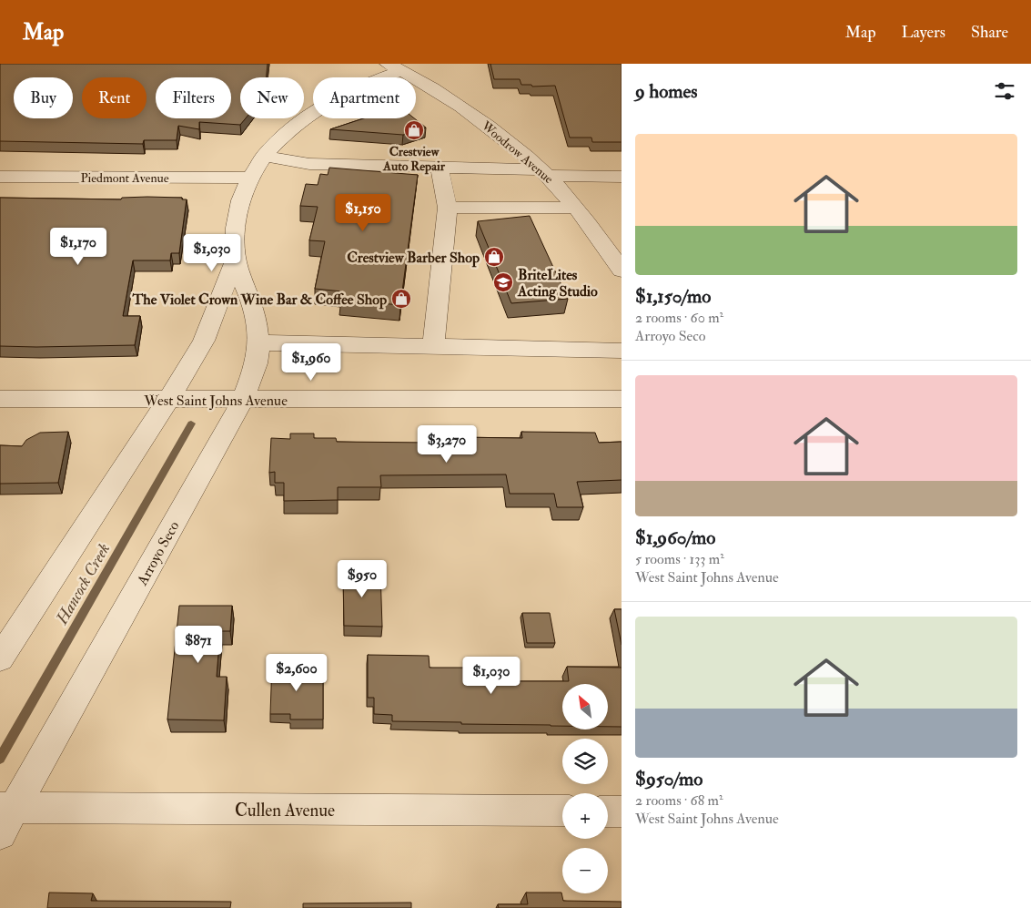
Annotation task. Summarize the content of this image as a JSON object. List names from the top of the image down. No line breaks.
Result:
{"streets":{"street":["Woodrow Avenue","Piedmont Avenue","West Saint Johns Avenue","Arroyo Seco","Cullen Avenue"]},"crossings":[["Woodrow Avenue","Arroyo Seco"],["Piedmont Avenue","Arroyo Seco"],["West Saint Johns Avenue","Arroyo Seco"],["Arroyo Seco","Cullen Avenue"]],"water":["Hancock Creek"],"places":{"shop":["Crestview Auto Repair","Crestview Barber Shop","The Violet Crown Wine Bar & Coffee Shop"],"school or university":["BriteLites Acting Studio"]},"north":"top left","page":{"header":"Map","nav":["Map","Layers","Share"],"heading":"9 homes","chip":["Buy","Rent","Filters","New","Apartment"],"list":[{"name":"$1,150/mo","note":"2 rooms · 60 m² · Arroyo Seco"},{"name":"$1,960/mo","note":"5 rooms · 133 m² · West Saint Johns Avenue"},{"name":"$950/mo","note":"2 rooms · 68 m² · West Saint Johns Avenue"}],"price":["$1,150","$1,170","$1,030","$1,960","$3,270","$950","$871","$2,600","$1,030"],"map_buttons":["+","−"]}}
